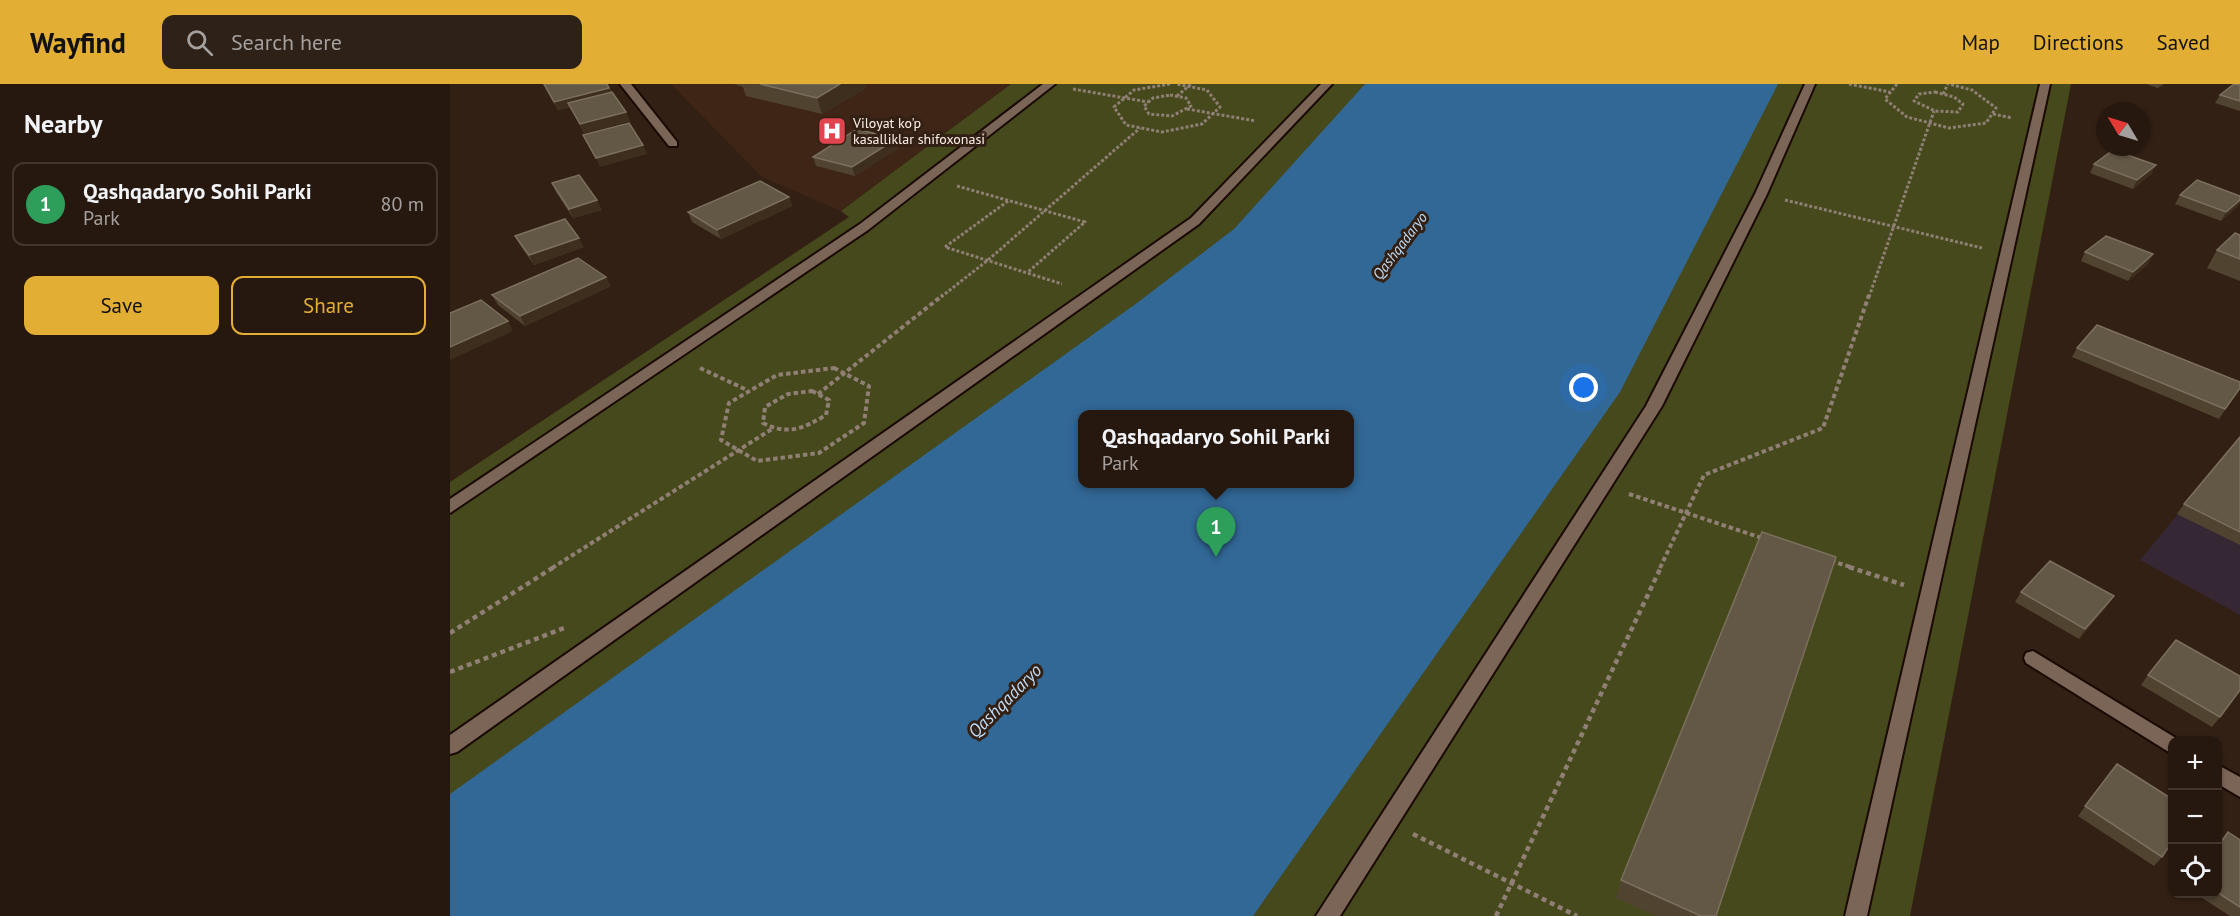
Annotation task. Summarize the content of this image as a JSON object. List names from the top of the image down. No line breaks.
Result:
{"water":["Qashqadaryo"],"places":{"hospital":["Viloyat ko'p kasalliklar shifoxonasi"]},"north":"top left","page":{"header":"Wayfind","search":"Search here","nav":["Map","Directions","Saved"],"heading":"Nearby","list":[{"mark":"1","name":"Qashqadaryo Sohil Parki","note":"Park","value":"80 m"}],"buttons":["Save","Share"],"popup":["Qashqadaryo Sohil Parki","Park"],"pins":"1","map_buttons":["+","−"]}}
